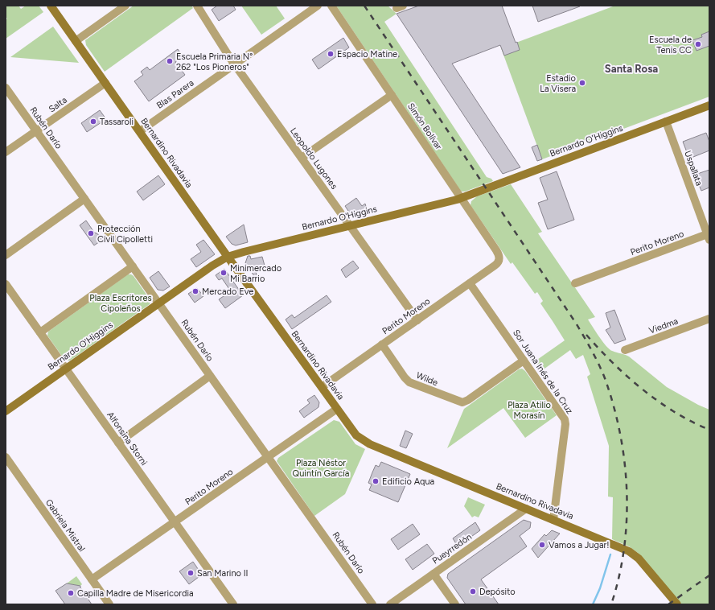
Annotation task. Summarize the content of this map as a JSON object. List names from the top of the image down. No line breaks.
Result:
{"streets":{"main road":["Bernardo O'Higgins","Bernardino Rivadavia"],"street":["Blas Parera","Salta","Simón Bolívar","Rubén Darío","Leopoldo Lugones","Uspallata","Perito Moreno","Viedma","Sor Juana Inés de la Cruz","Wilde","Alfonsina Storni","Gabriela Mistral","Pueyrredón"]},"crossings":[["Blas Parera","Bernardino Rivadavia"],["Blas Parera","Leopoldo Lugones"],["Salta","Rubén Darío"],["Salta","Bernardino Rivadavia"],["Simón Bolívar","Bernardo O'Higgins"],["Simón Bolívar","Perito Moreno"],["Rubén Darío","Bernardo O'Higgins"],["Rubén Darío","Perito Moreno"],["Bernardo O'Higgins","Bernardino Rivadavia"],["Bernardo O'Higgins","Leopoldo Lugones"],["Bernardo O'Higgins","Uspallata"],["Bernardo O'Higgins","Alfonsina Storni"],["Bernardino Rivadavia","Perito Moreno"],["Bernardino Rivadavia","Sor Juana Inés de la Cruz"],["Bernardino Rivadavia","Pueyrredón"],["Leopoldo Lugones","Perito Moreno"],["Uspallata","Perito Moreno"],["Perito Moreno","Sor Juana Inés de la Cruz"],["Perito Moreno","Wilde"],["Perito Moreno","Alfonsina Storni"],["Perito Moreno","Gabriela Mistral"],["Sor Juana Inés de la Cruz","Wilde"]],"districts":["Santa Rosa"],"parks":["Plaza Escritores Cipoleños","Plaza Atilio Morasín","Plaza Néstor Quintín García"],"places":["Escuela de Tenis CC","Espacio Matine","Escuela Primaria N° 262 \"Los Pioneros\"","Estadio La Visera","Tassaroli","Protección Civil Cipolletti","Minimercado Mi Barrio","Mercado Eve","Edificio Aqua","Vamos a Jugar!","San Marino II","Depósito","Capilla Madre de Misericordia"]}
